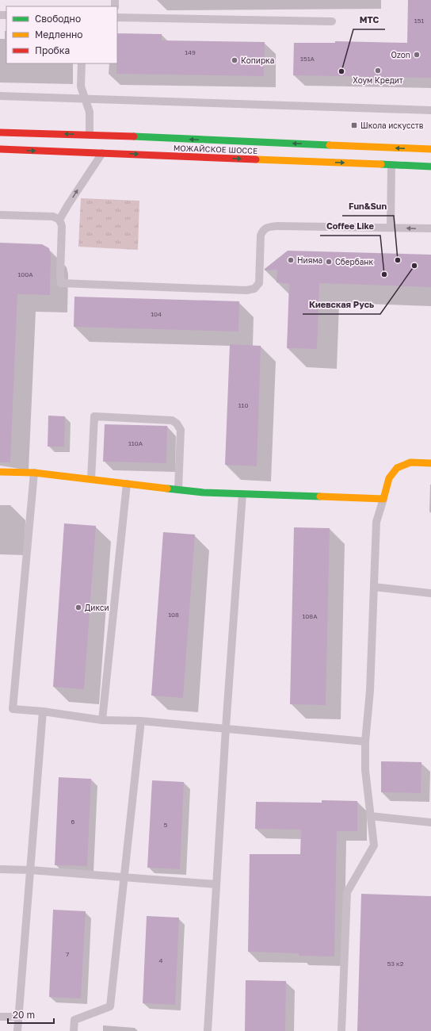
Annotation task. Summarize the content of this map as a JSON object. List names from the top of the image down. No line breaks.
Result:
{"streets":{"main road":["МОЖАЙСКОЕ ШОССЕ"]},"places":{"other":["Ozon","Копирка","Хоум Кредит","МТС","Нияма","Fun&Sun","Сбербанк","Киевская Русь","Coffee Like","Дикси"],"transit":["Школа искусств"]},"house_numbers":["151","149","151А","100А","104","110","110А","108","108А","6","5","7","4","53 к2"],"legend":["Свободно","Медленно","Пробка"],"scale_bar":"20 m"}
